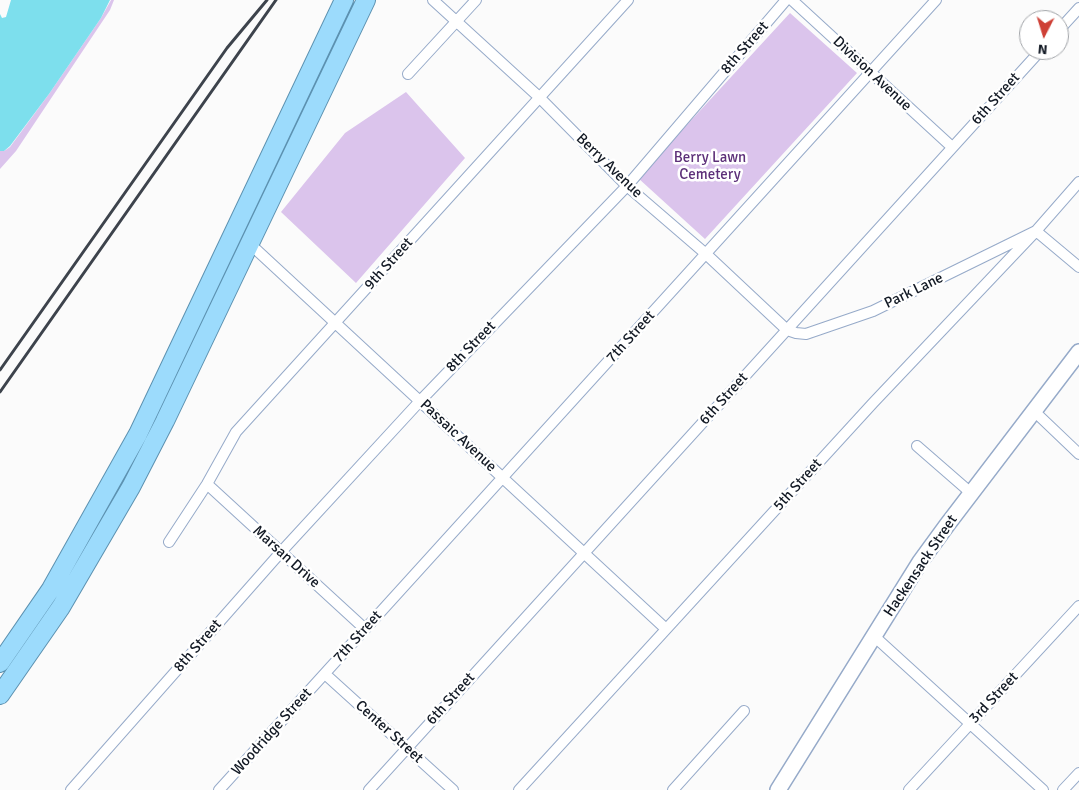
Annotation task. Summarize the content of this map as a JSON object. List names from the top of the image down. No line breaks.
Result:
{"streets":{"main road":["Hackensack Street"],"street":["8th Street","Division Avenue","6th Street","Berry Avenue","9th Street","Park Lane","7th Street","Passaic Avenue","5th Street","Marsan Drive","3rd Street","Woodridge Street","Center Street"]},"crossings":[["8th Street","Berry Avenue"],["8th Street","Passaic Avenue"],["8th Street","Marsan Drive"],["Division Avenue","6th Street"],["Division Avenue","7th Street"],["6th Street","Berry Avenue"],["6th Street","Park Lane"],["6th Street","Passaic Avenue"],["6th Street","Center Street"],["Berry Avenue","9th Street"],["Berry Avenue","Park Lane"],["Berry Avenue","7th Street"],["9th Street","Passaic Avenue"],["9th Street","Marsan Drive"],["Park Lane","5th Street"],["7th Street","Passaic Avenue"],["7th Street","Marsan Drive"],["7th Street","Woodridge Street"],["7th Street","Center Street"],["Passaic Avenue","5th Street"],["Woodridge Street","Center Street"]],"parks":["Berry Lawn Cemetery"],"north":"bottom"}
